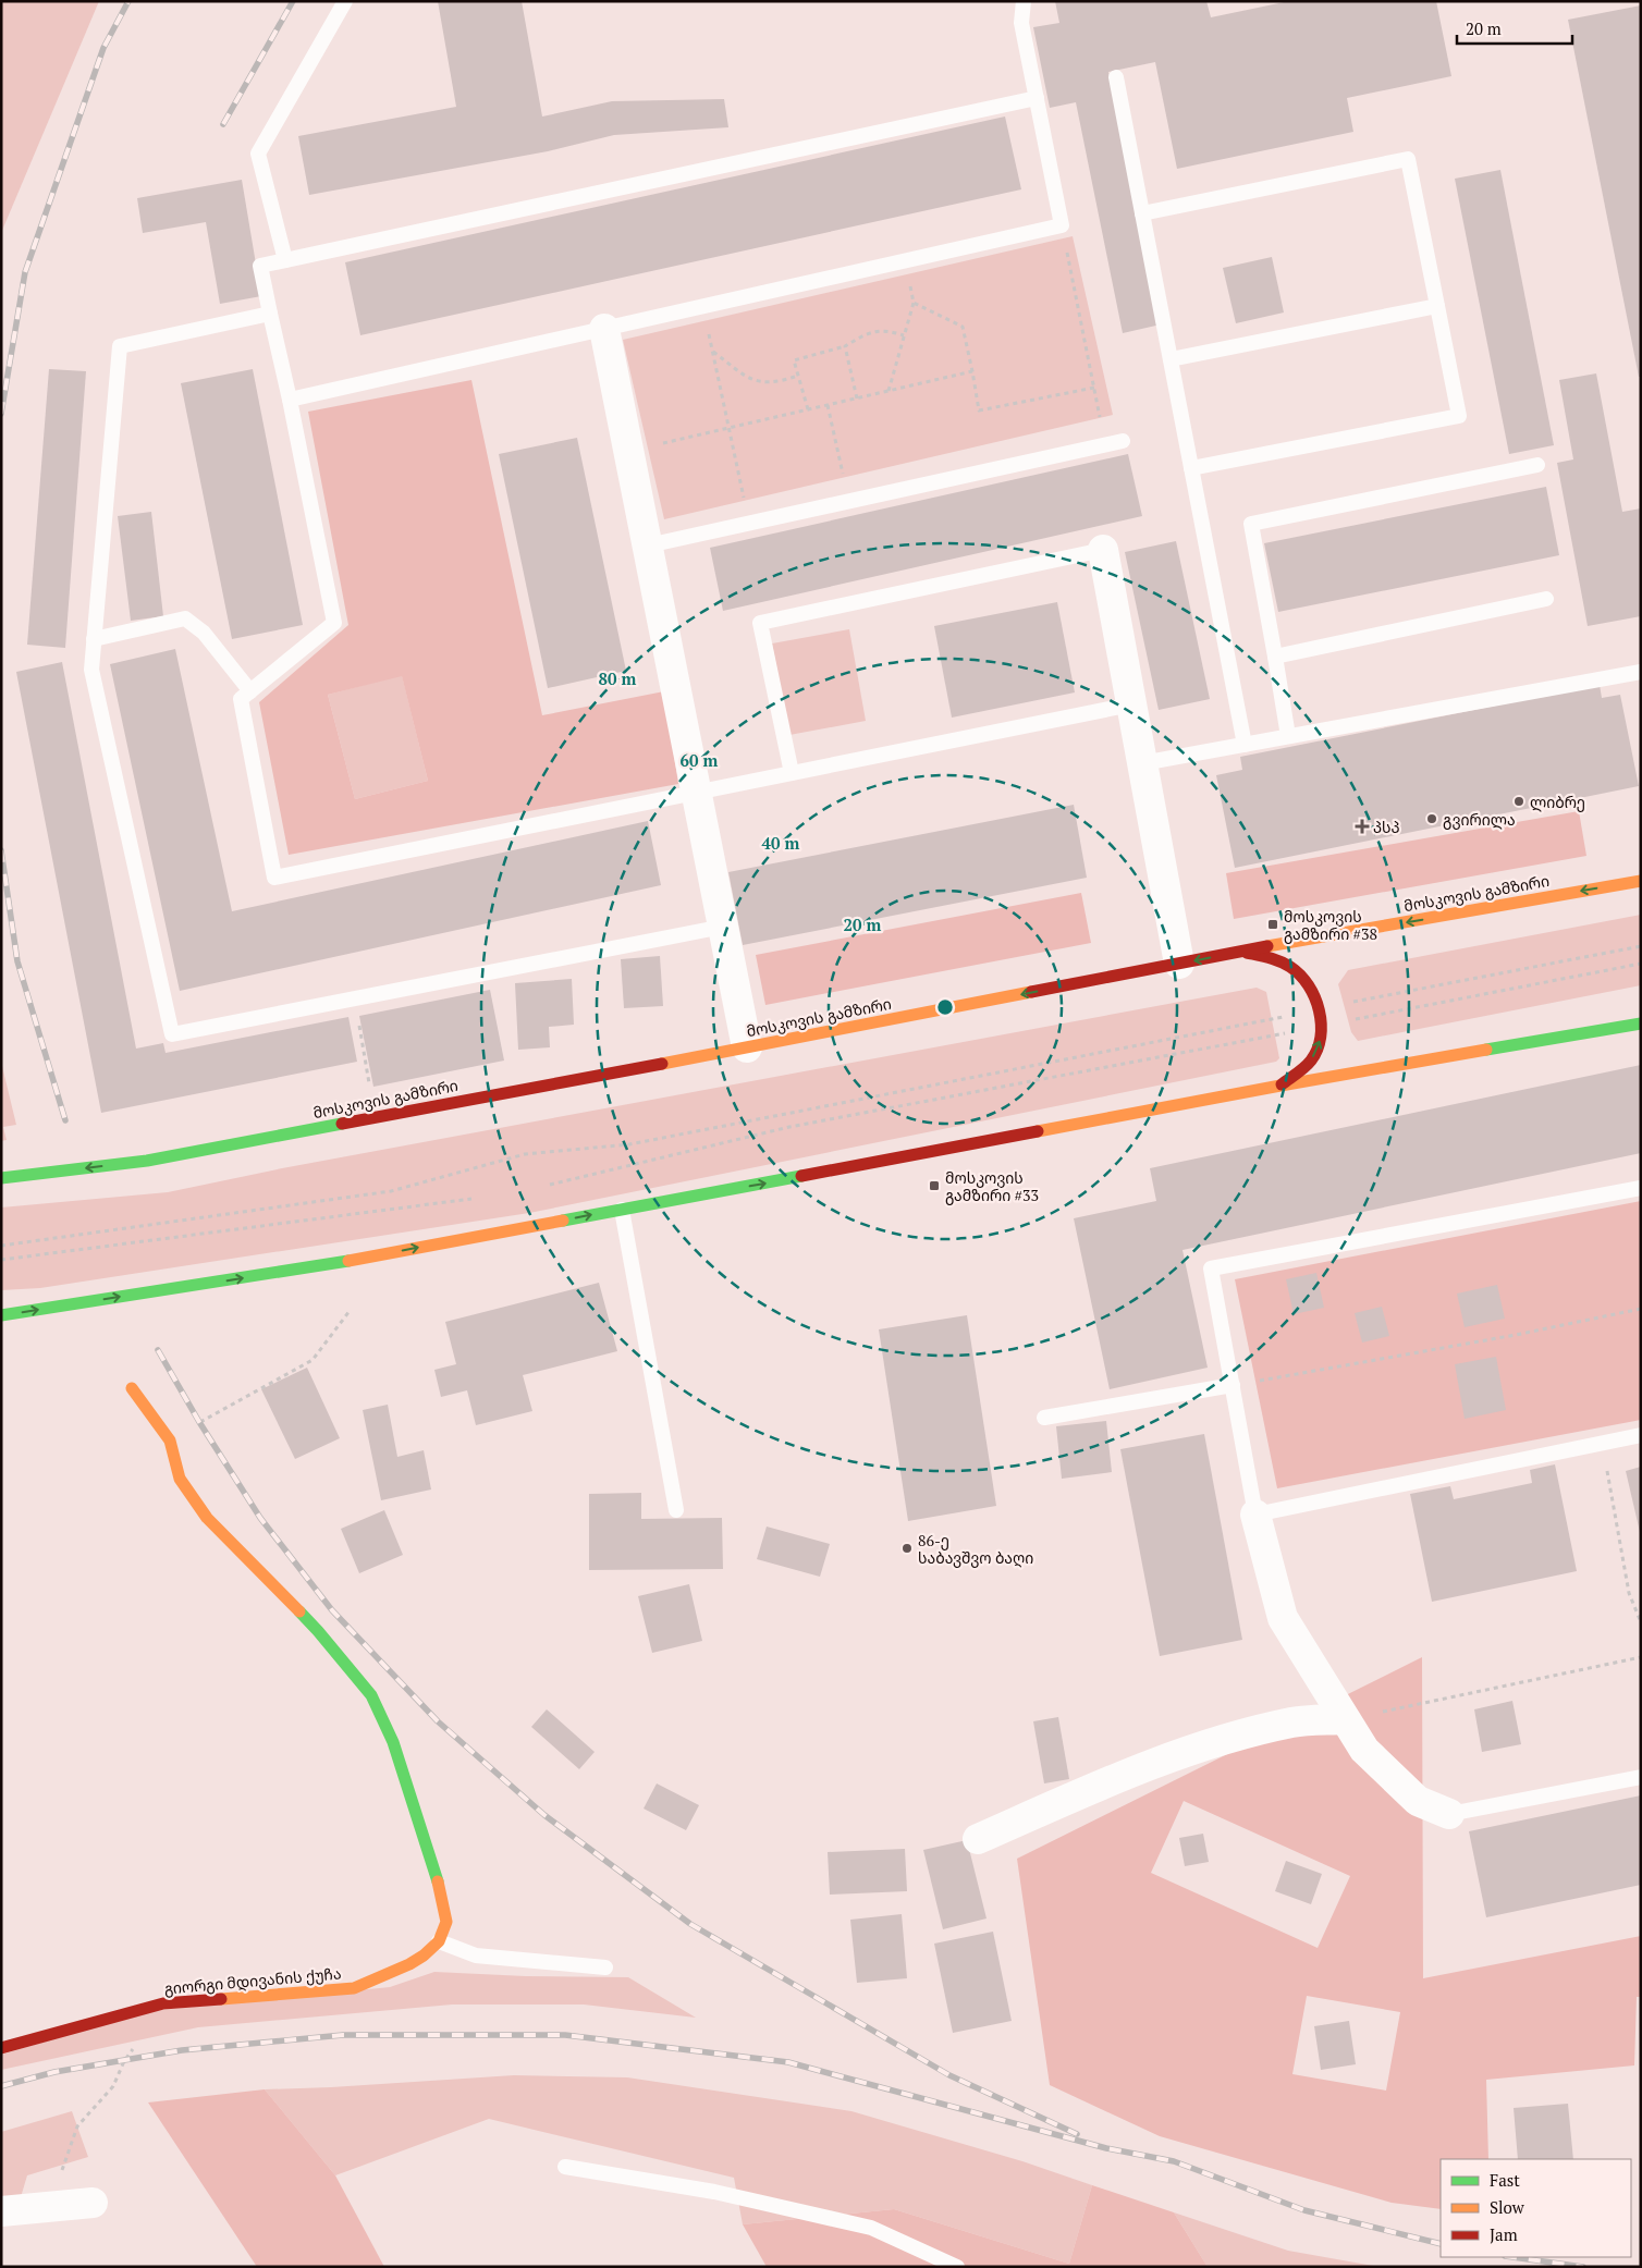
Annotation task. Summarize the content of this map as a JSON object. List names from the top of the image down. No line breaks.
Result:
{"streets":{"main road":["მოსკოვის გამზირი","გიორგი მდივანის ქუჩა"]},"one_way":["მოსკოვის გამზირი"],"places":{"other":["ლიბრე","გვირილა","86-ე საბავშვო ბაღი"],"health":["პსპ"],"transit":["მოსკოვის გამზირი #38","მოსკოვის გამზირი #33"]},"legend":["Fast","Slow","Jam"],"scale_bar":"20 m","rings":["80 m","60 m","40 m","20 m"]}
